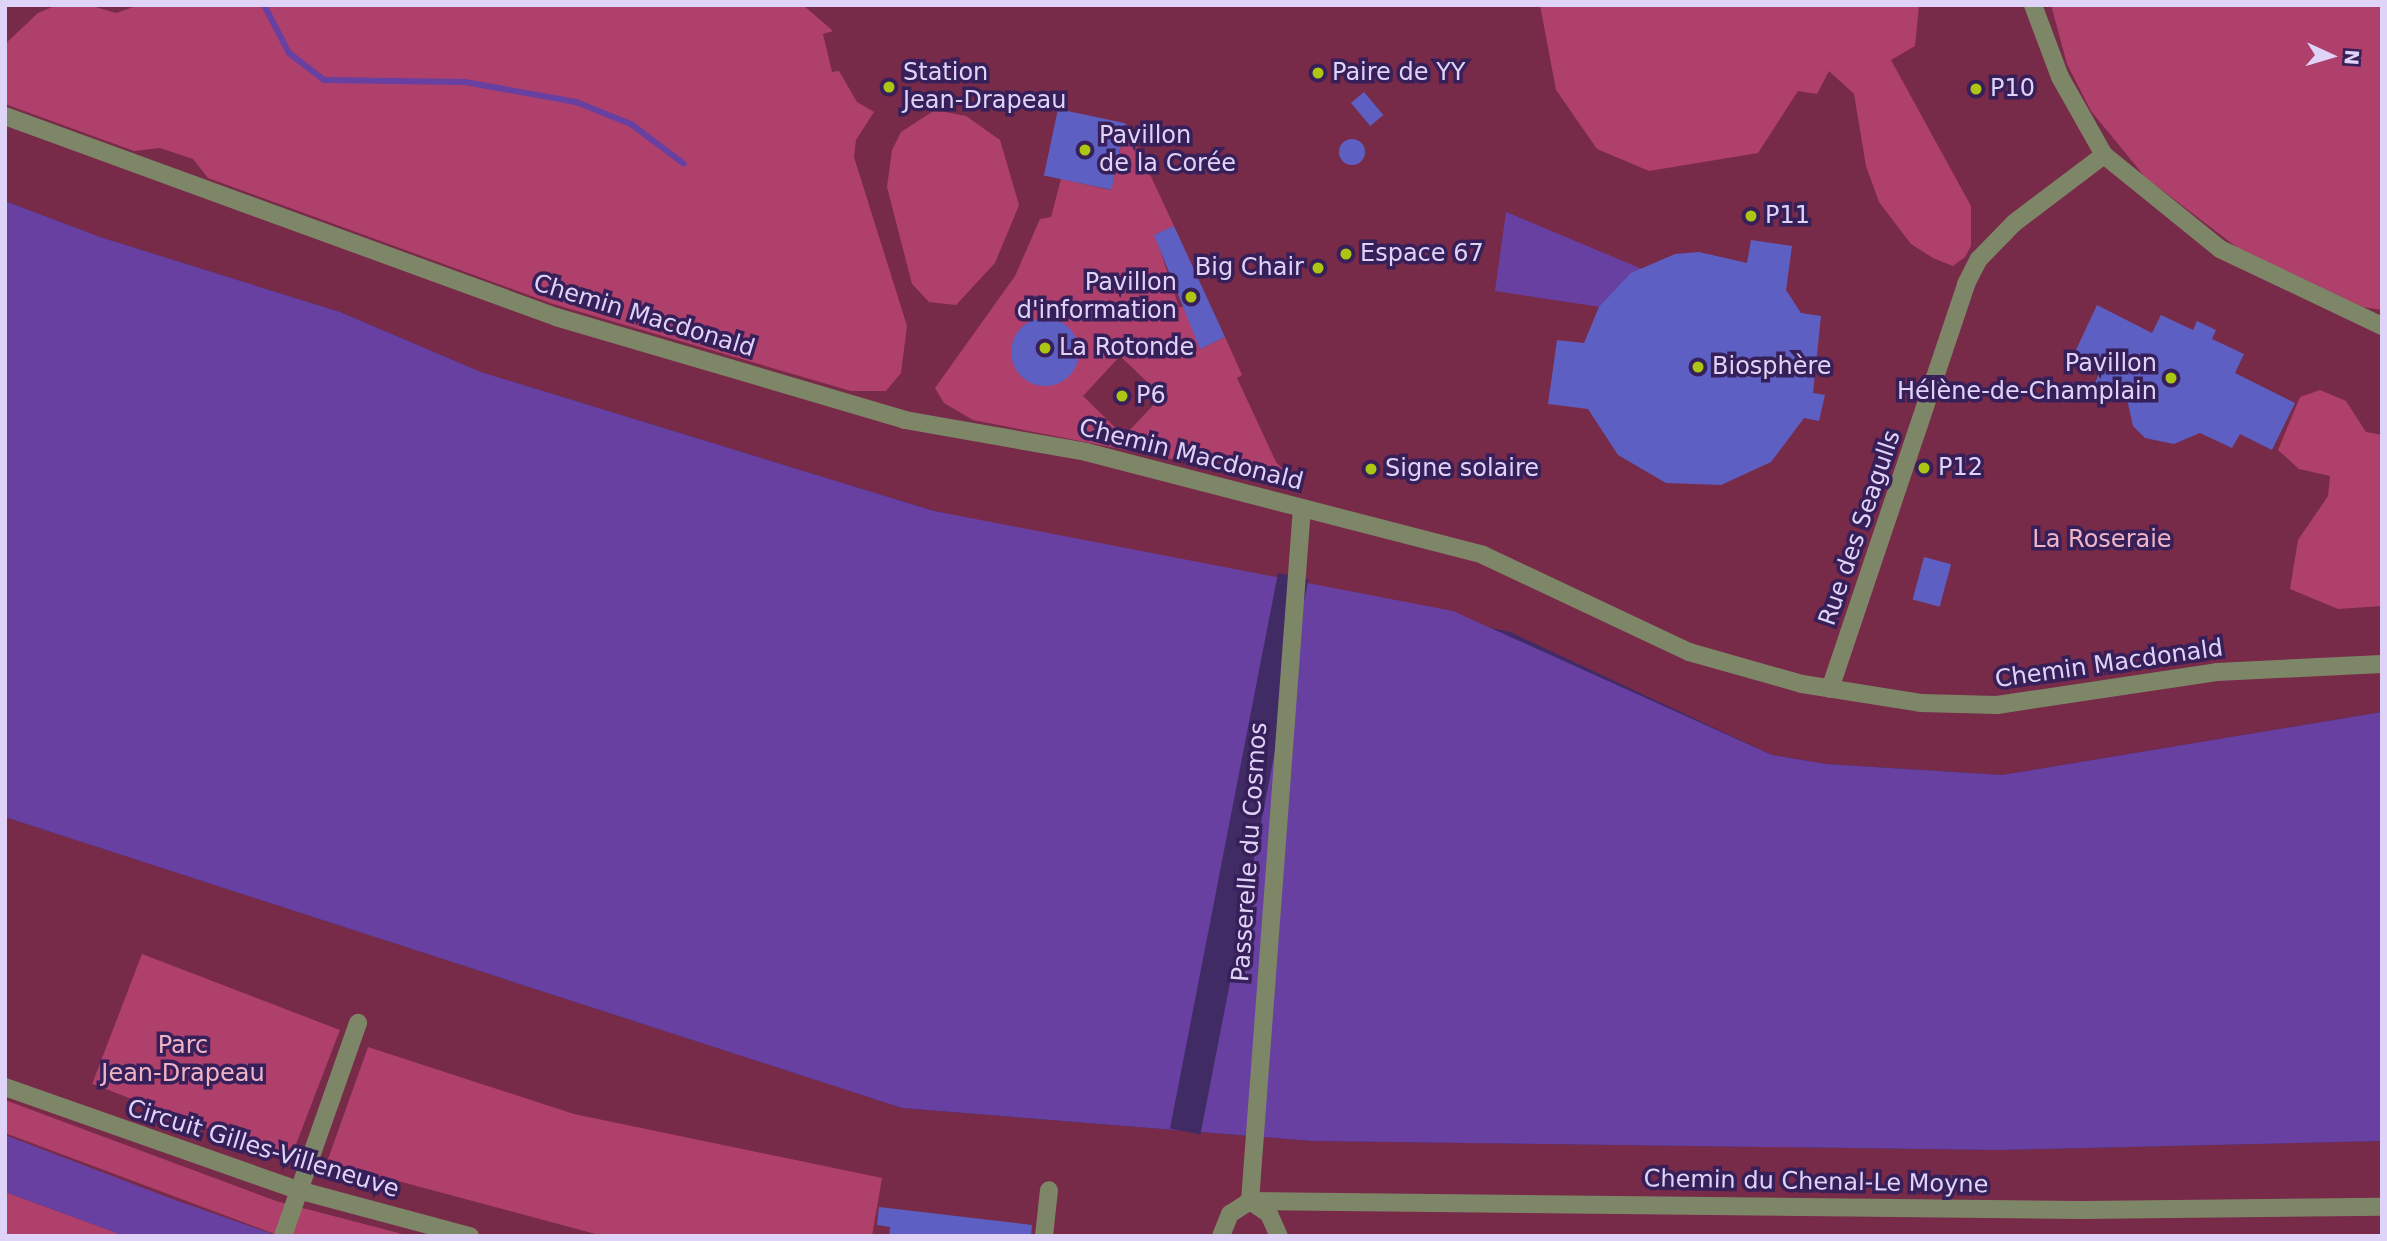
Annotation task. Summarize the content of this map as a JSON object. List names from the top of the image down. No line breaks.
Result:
{"streets":{"street":["Chemin Macdonald","Rue des Seagulls","Passerelle du Cosmos","Circuit Gilles-Villeneuve","Chemin du Chenal-Le Moyne"]},"crossings":[["Chemin Macdonald","Rue des Seagulls"],["Chemin Macdonald","Passerelle du Cosmos"],["Passerelle du Cosmos","Chemin du Chenal-Le Moyne"]],"parks":["La Roseraie","Parc Jean-Drapeau"],"places":["Paire de YY","Station Jean-Drapeau","P10","Pavillon de la Corée","P11","Espace 67","Big Chair","Pavillon d'information","La Rotonde","Biosphère","Pavillon Hélène-de-Champlain","P6","P12","Signe solaire"],"north":"right"}
